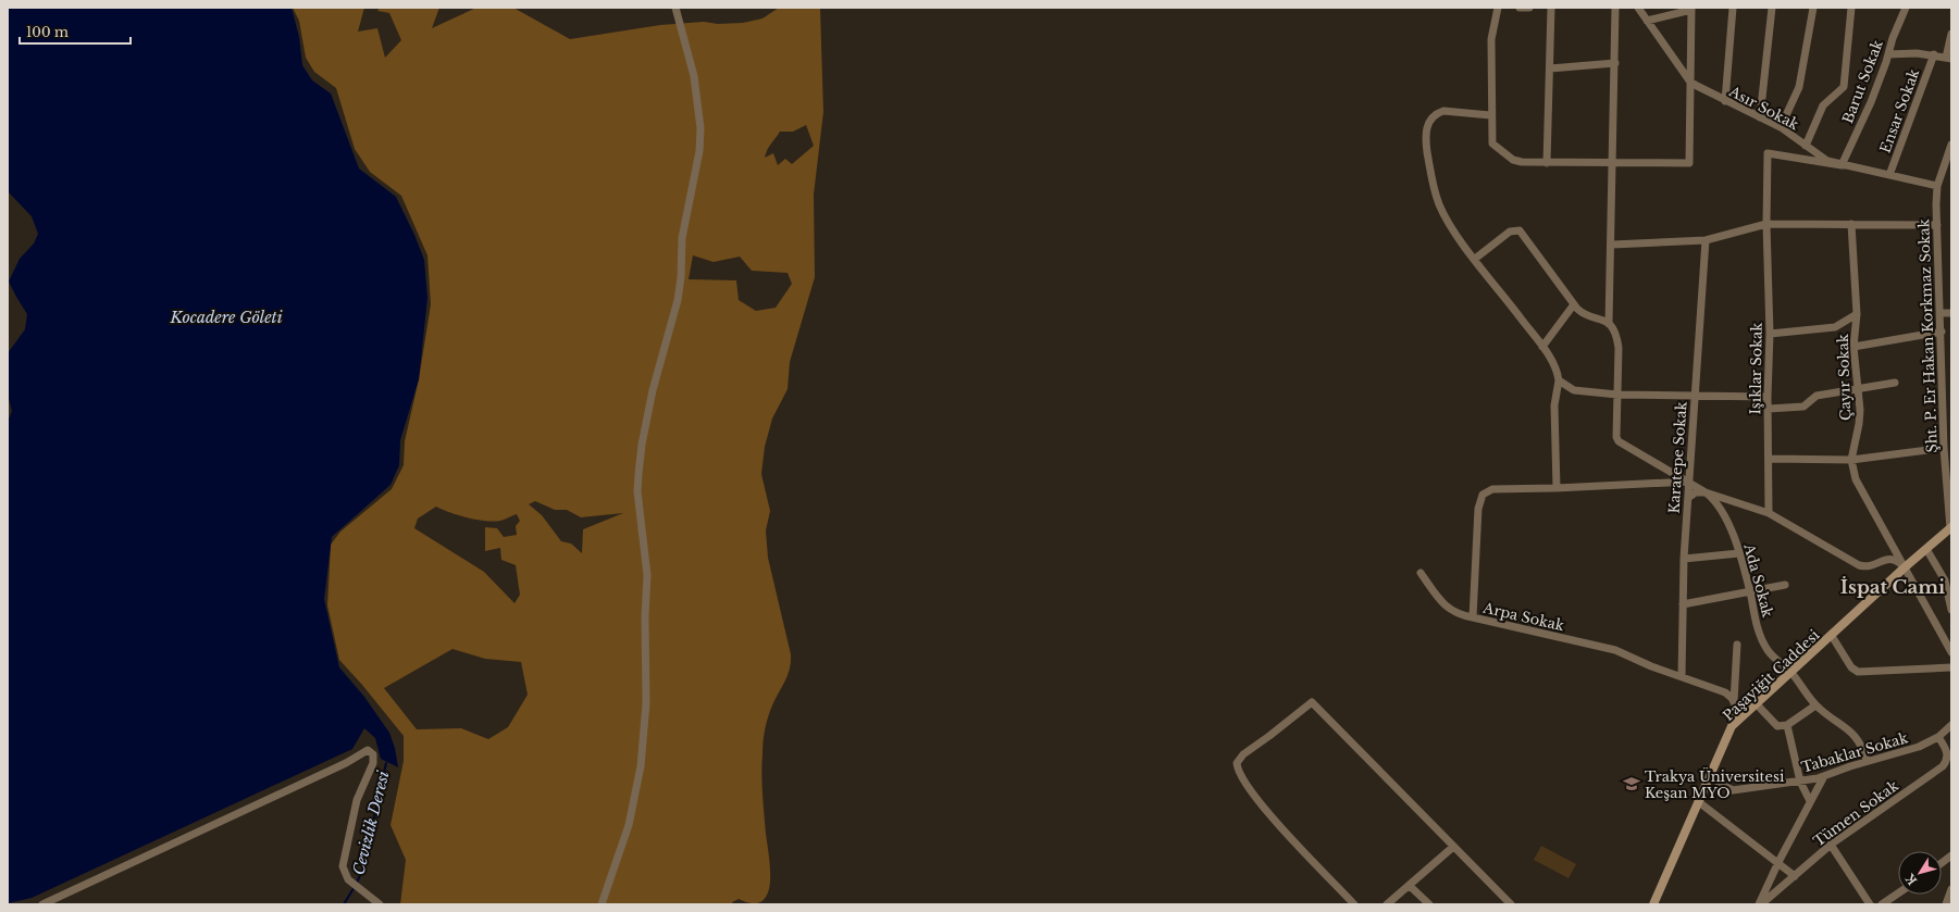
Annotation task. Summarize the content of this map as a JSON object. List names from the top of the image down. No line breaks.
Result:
{"streets":{"main road":["Paşayiğit Caddesi"],"street":["Barut Sokak","Asır Sokak","Ensar Sokak","Şht. P. Er Hakan Korkmaz Sokak","Işıklar Sokak","Çayır Sokak","Karatepe Sokak","Ada Sokak","Arpa Sokak","Tabaklar Sokak","Tümen Sokak"]},"crossings":[["Barut Sokak","Asır Sokak"],["Barut Sokak","Işıklar Sokak"],["Asır Sokak","Ensar Sokak"],["Asır Sokak","Şht. P. Er Hakan Korkmaz Sokak"],["Asır Sokak","Işıklar Sokak"],["Şht. P. Er Hakan Korkmaz Sokak","Paşayiğit Caddesi"],["Çayır Sokak","Paşayiğit Caddesi"],["Karatepe Sokak","Arpa Sokak"],["Ada Sokak","Paşayiğit Caddesi"],["Ada Sokak","Tabaklar Sokak"],["Paşayiğit Caddesi","Tabaklar Sokak"],["Tabaklar Sokak","Tümen Sokak"]],"districts":["İspat Cami"],"water":["Kocadere Göleti","Cevizlik Deresi"],"places":{"school or university":["Trakya Üniversitesi Keşan MYO"]},"scale_bar":"100 m","north":"bottom left"}
